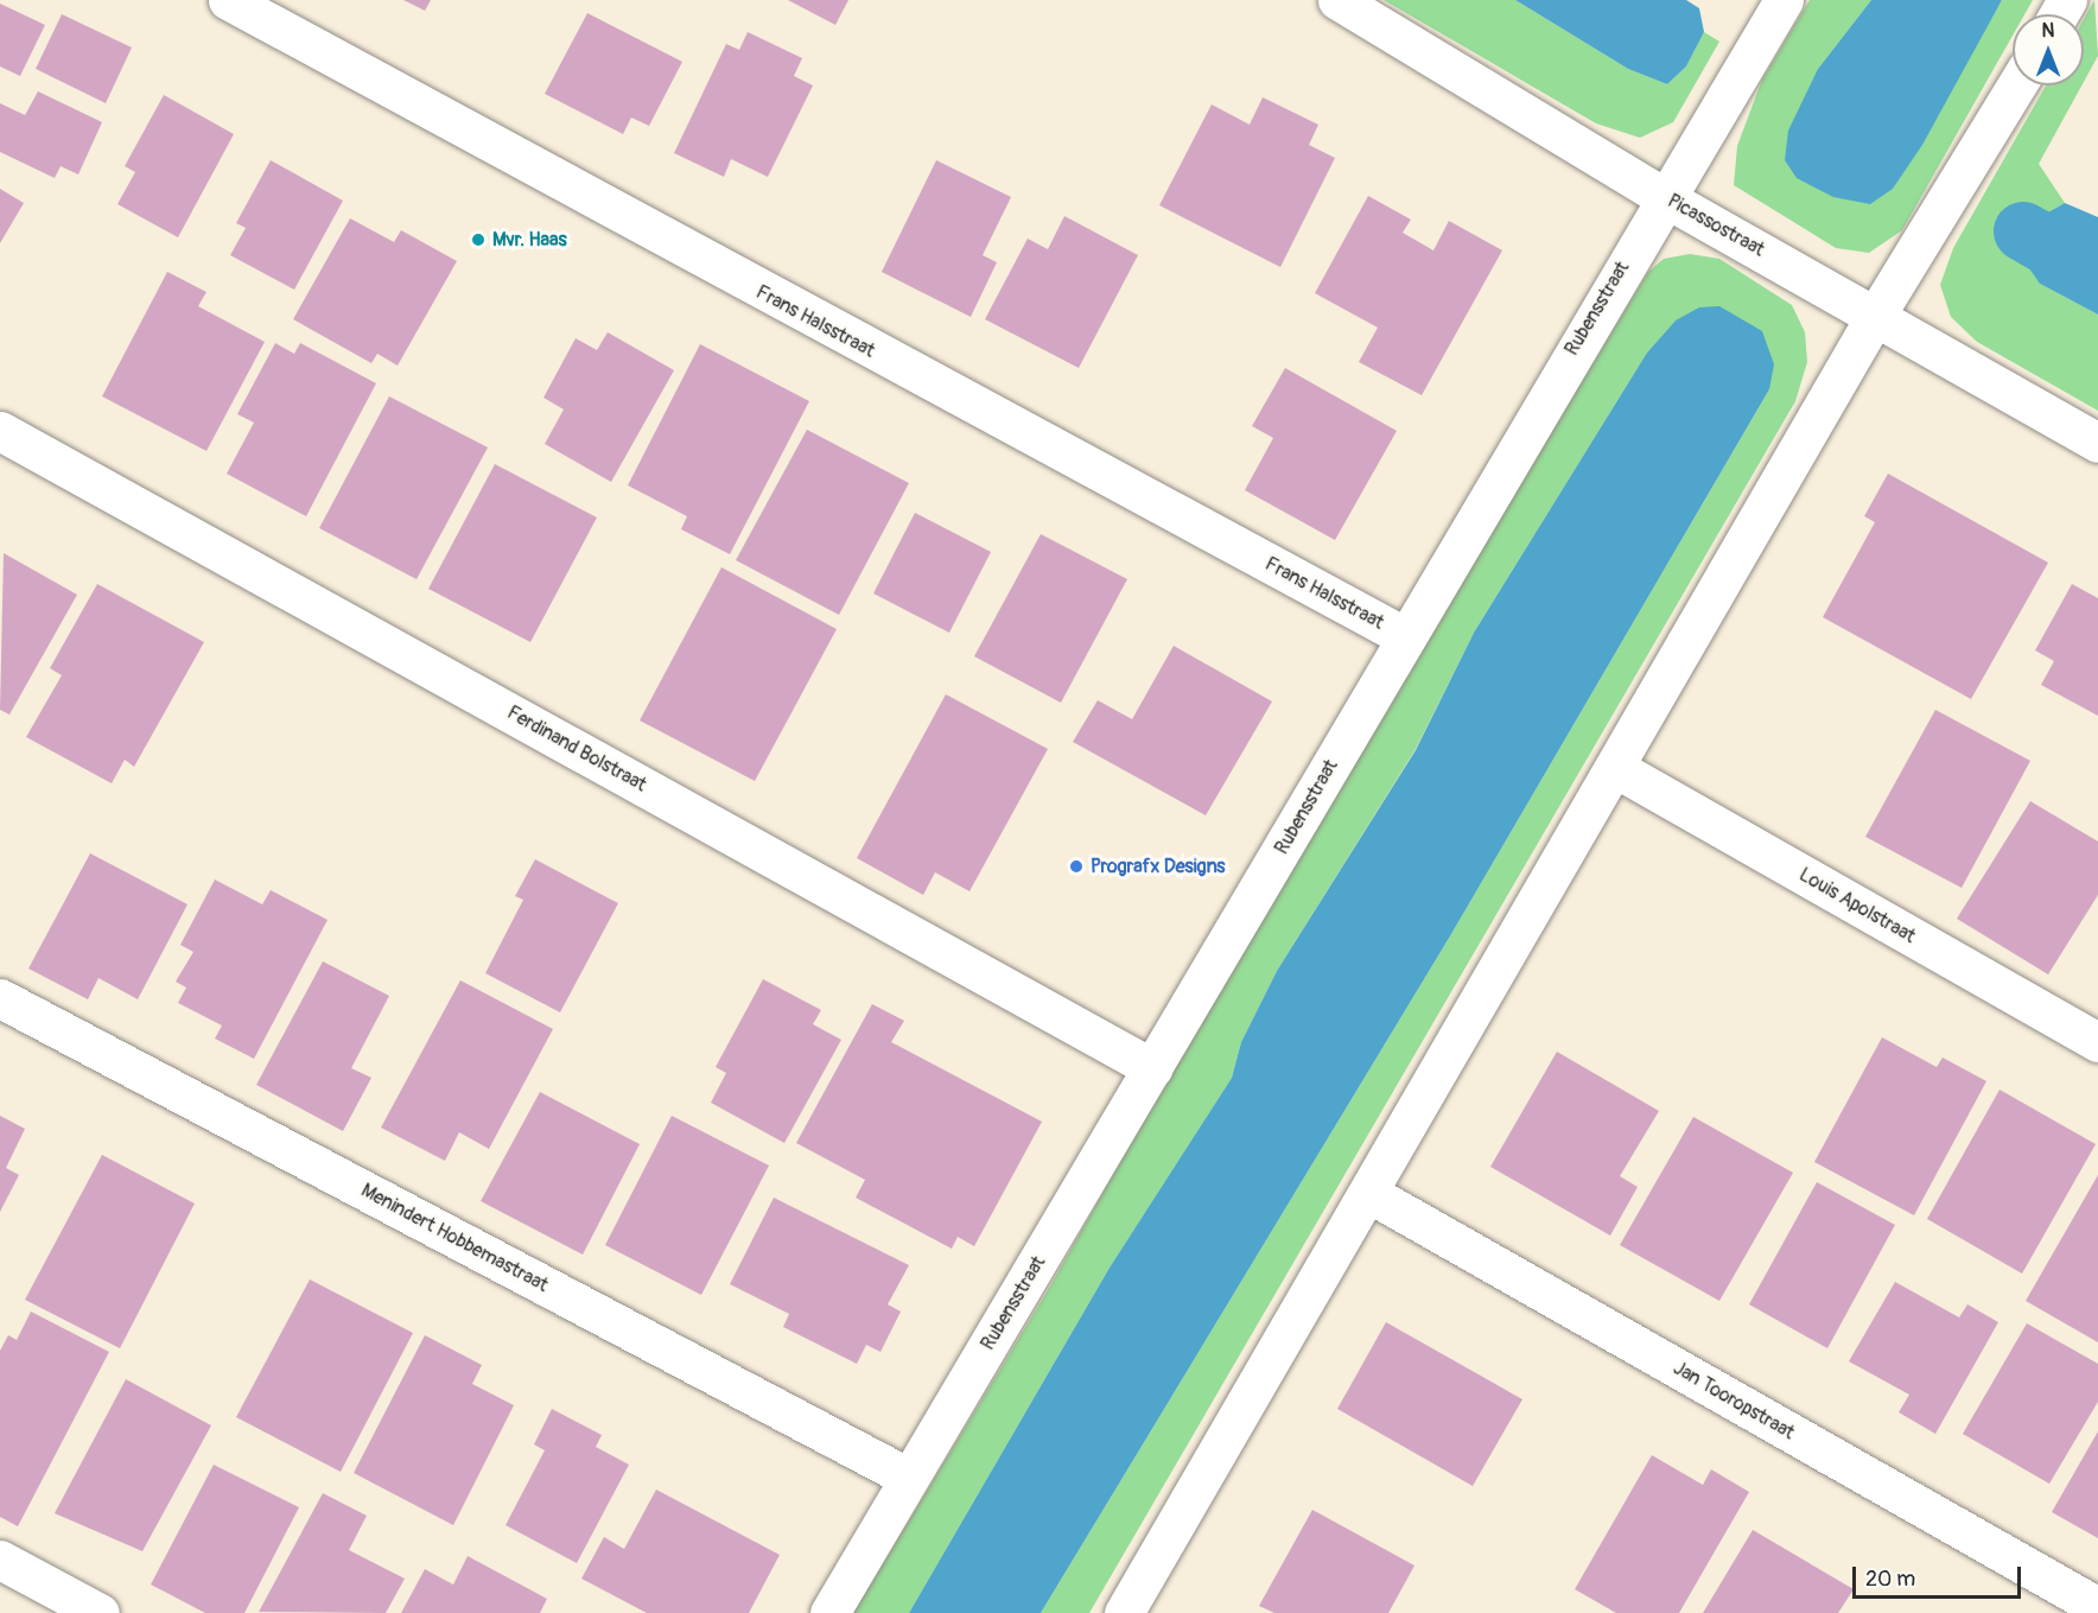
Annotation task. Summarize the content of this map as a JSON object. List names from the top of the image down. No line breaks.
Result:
{"streets":{"street":["Picassostraat","Rubensstraat","Frans Halsstraat","Ferdinand Bolstraat","Louis Apolstraat","Menindert Hobbemastraat","Jan Tooropstraat"]},"crossings":[["Picassostraat","Rubensstraat"],["Rubensstraat","Frans Halsstraat"],["Rubensstraat","Ferdinand Bolstraat"],["Rubensstraat","Menindert Hobbemastraat"]],"places":["Mvr. Haas","Prografx Designs"],"scale_bar":"20 m","north":"top"}
